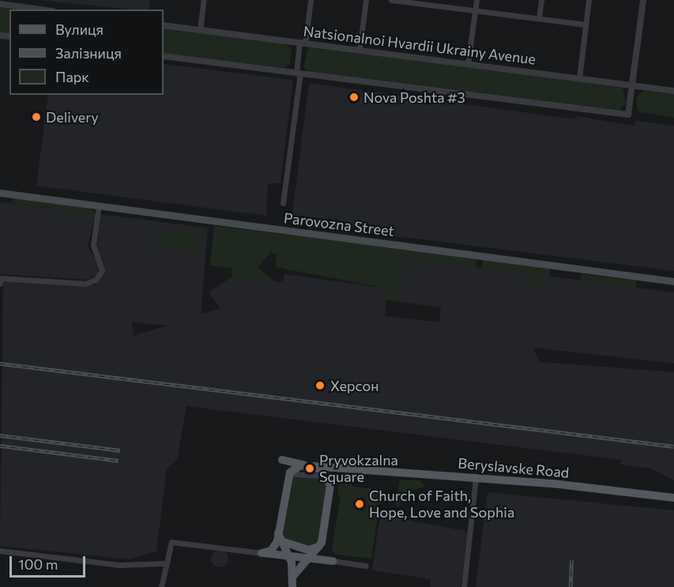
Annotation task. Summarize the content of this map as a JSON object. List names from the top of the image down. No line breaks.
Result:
{"streets":{"main road":["Parovozna Street","Beryslavske Road"],"street":["Natsionalnoi Hvardii Ukrainy Avenue"]},"places":["Nova Poshta #3","Delivery","Херсон","Pryvokzalna Square","Church of Faith, Hope, Love and Sophia"],"legend":["Вулиця","Залізниця","Парк"],"scale_bar":"100 m"}
